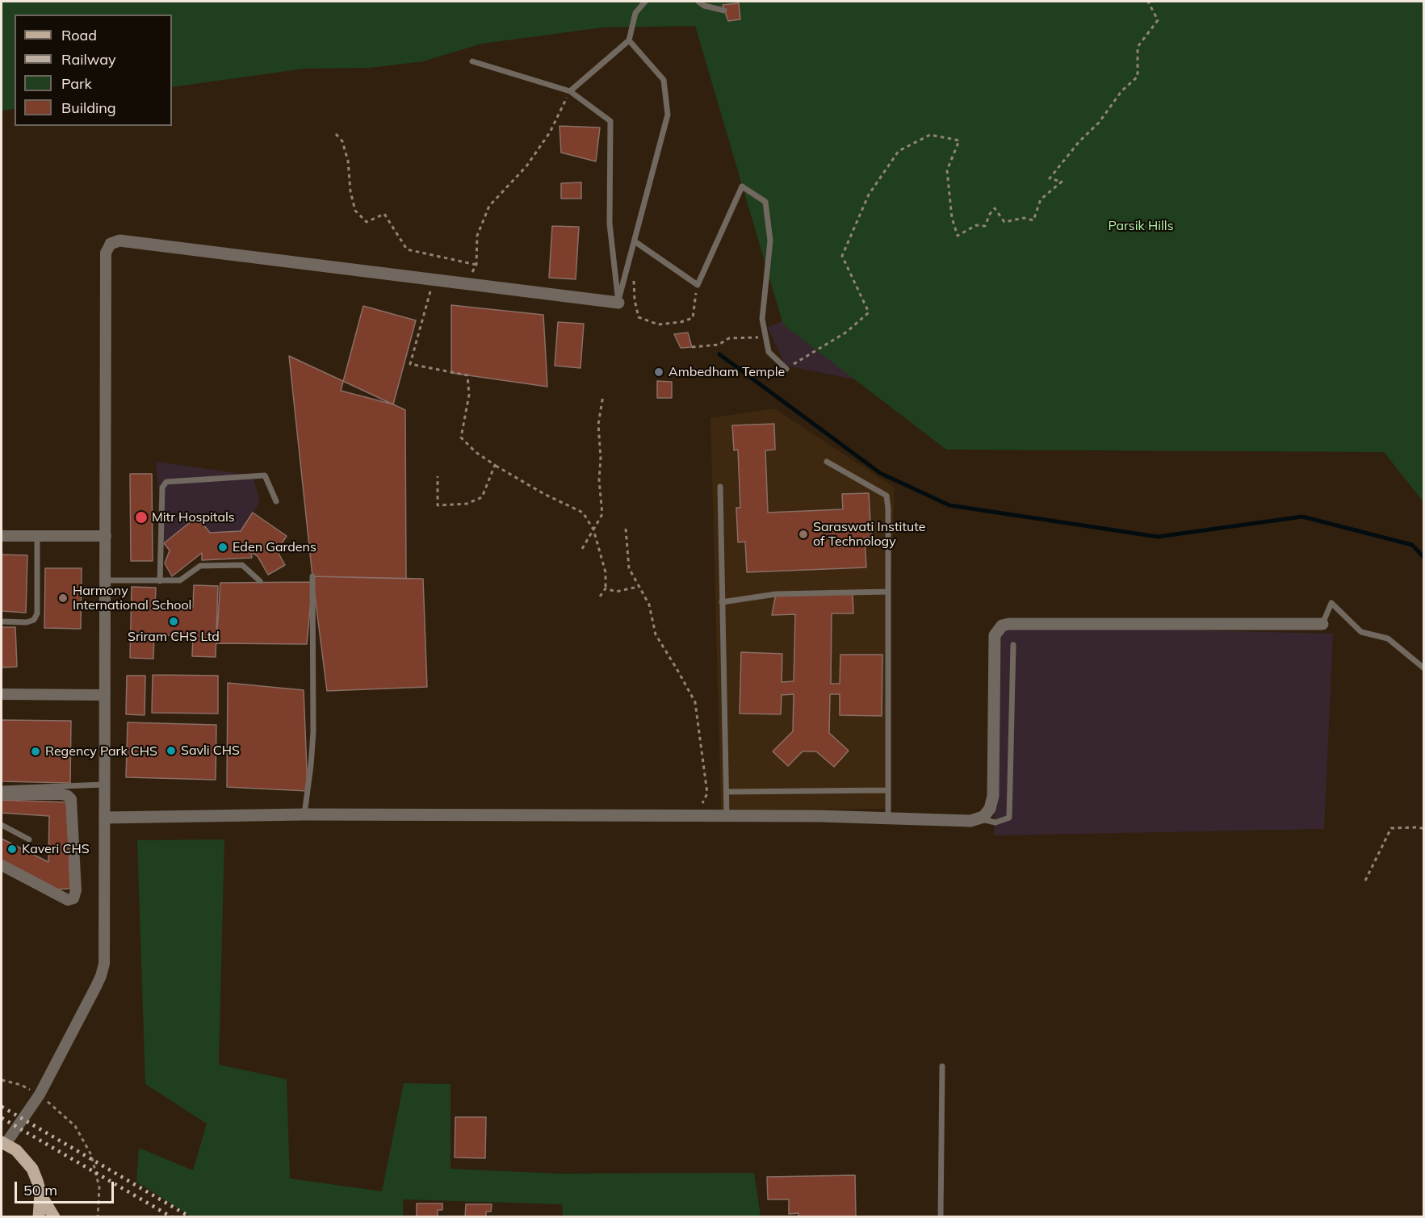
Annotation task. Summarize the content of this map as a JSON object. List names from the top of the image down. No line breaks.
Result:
{"parks":["Parsik Hills"],"places":["Ambedham Temple","Mitr Hospitals","Saraswati Institute of Technology","Eden Gardens","Harmony International School","Sriram CHS Ltd","Savli CHS","Regency Park CHS","Kaveri CHS"],"legend":["Road","Railway","Park","Building"],"scale_bar":"50 m"}
